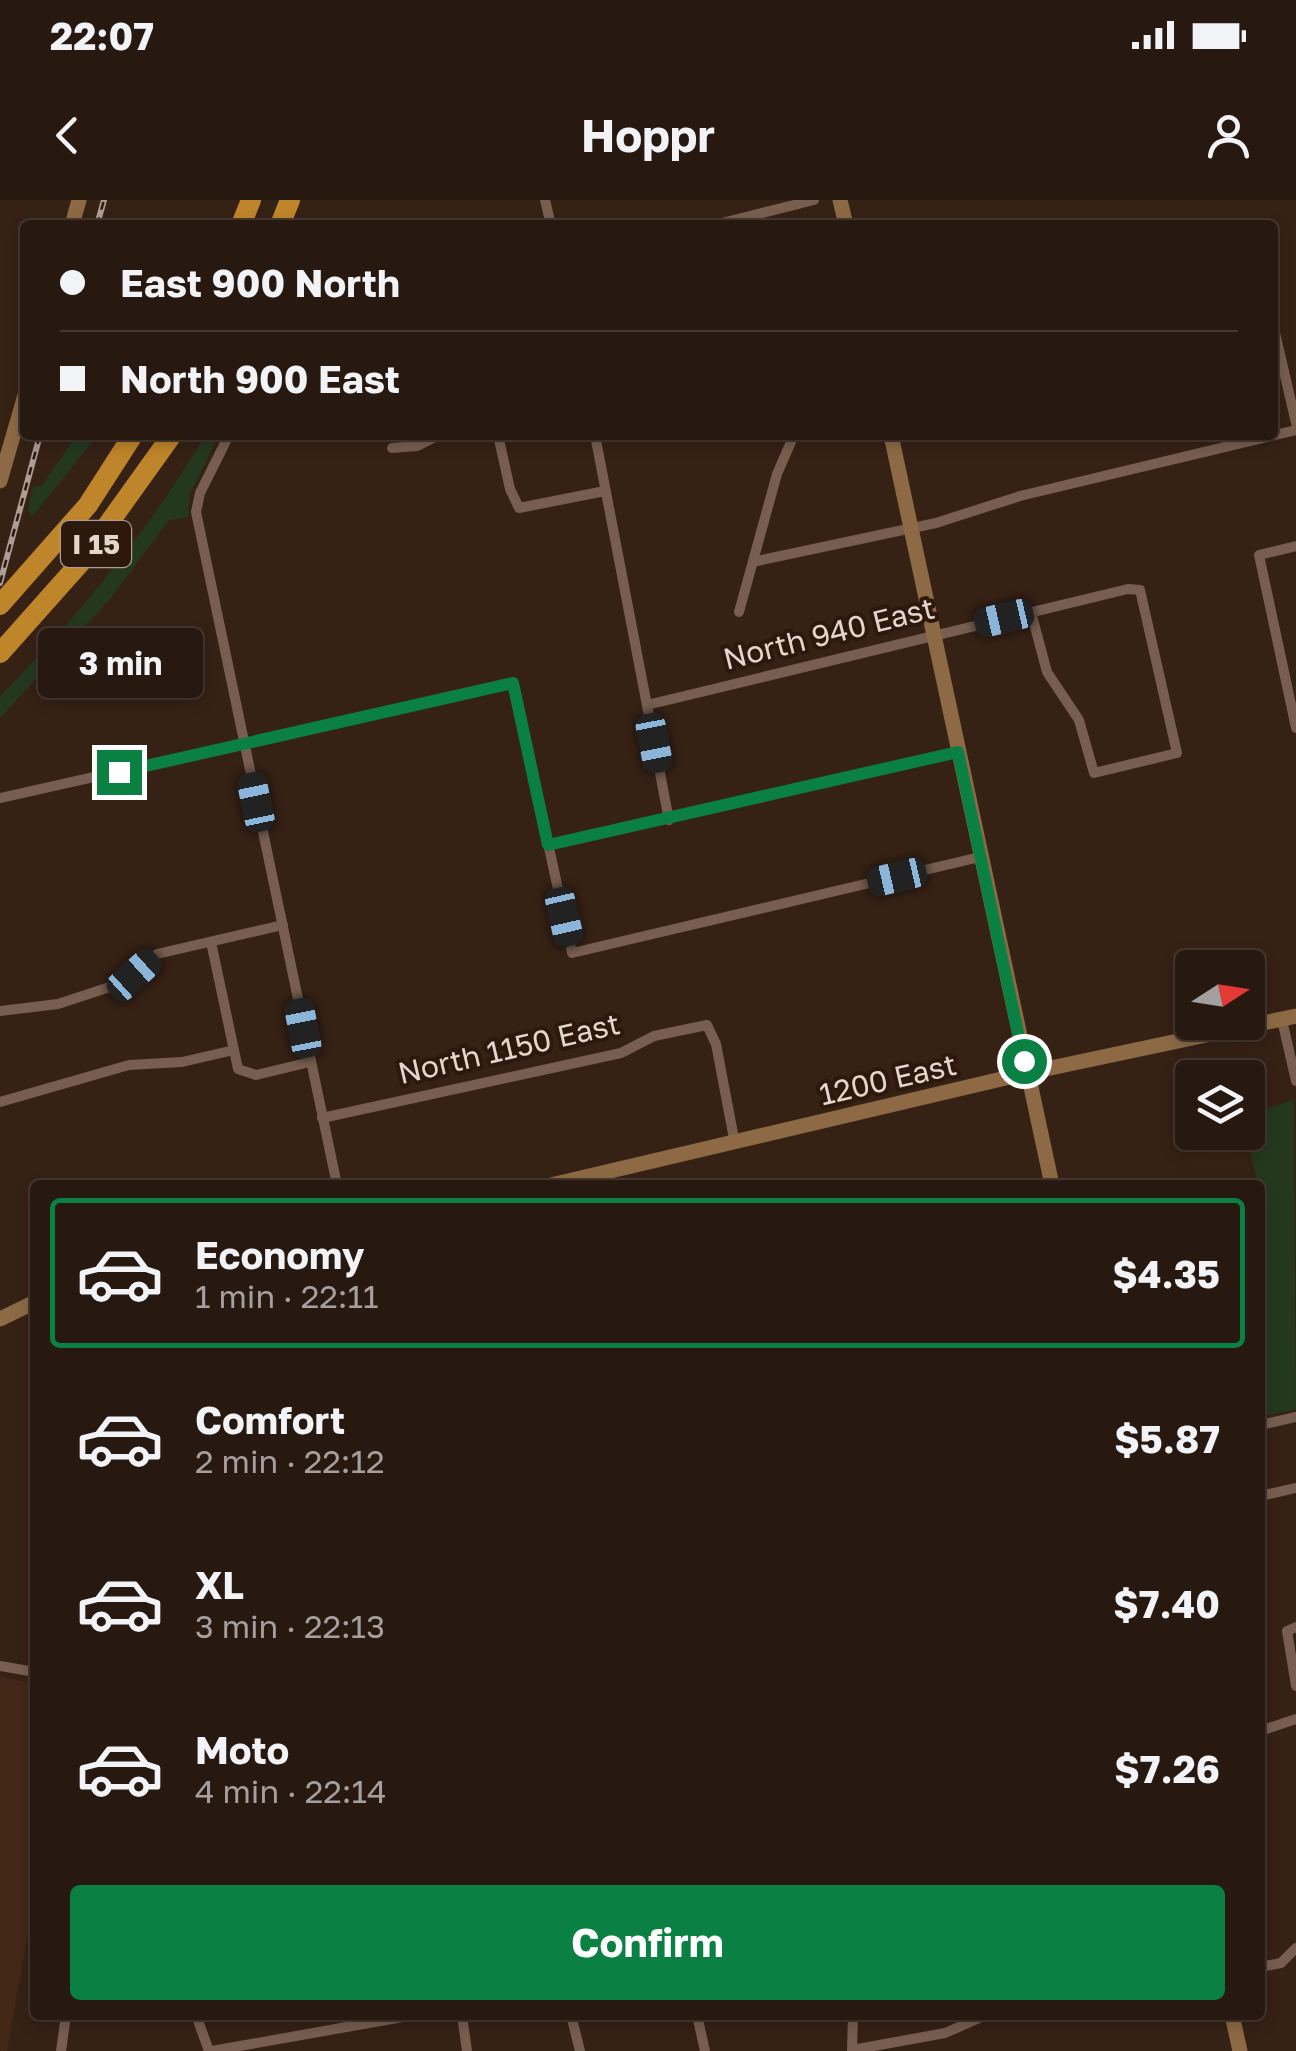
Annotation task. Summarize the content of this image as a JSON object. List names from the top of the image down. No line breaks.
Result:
{"streets":{"highway":["I 15"],"main road":["1200 East"],"street":["North 940 East","North 1150 East"]},"crossings":[["North 1150 East","1200 East"]],"north":"right","page":{"status":"22:07","header":"Hoppr","banner":["East 900 North","North 900 East"],"bubble":"3 min","list":[{"name":"Economy","note":"1 min · 22:11","value":"$4.35"},{"name":"Comfort","note":"2 min · 22:12","value":"$5.87"},{"name":"XL","note":"3 min · 22:13","value":"$7.40"},{"name":"Moto","note":"4 min · 22:14","value":"$7.26"}],"buttons":"Confirm"}}
